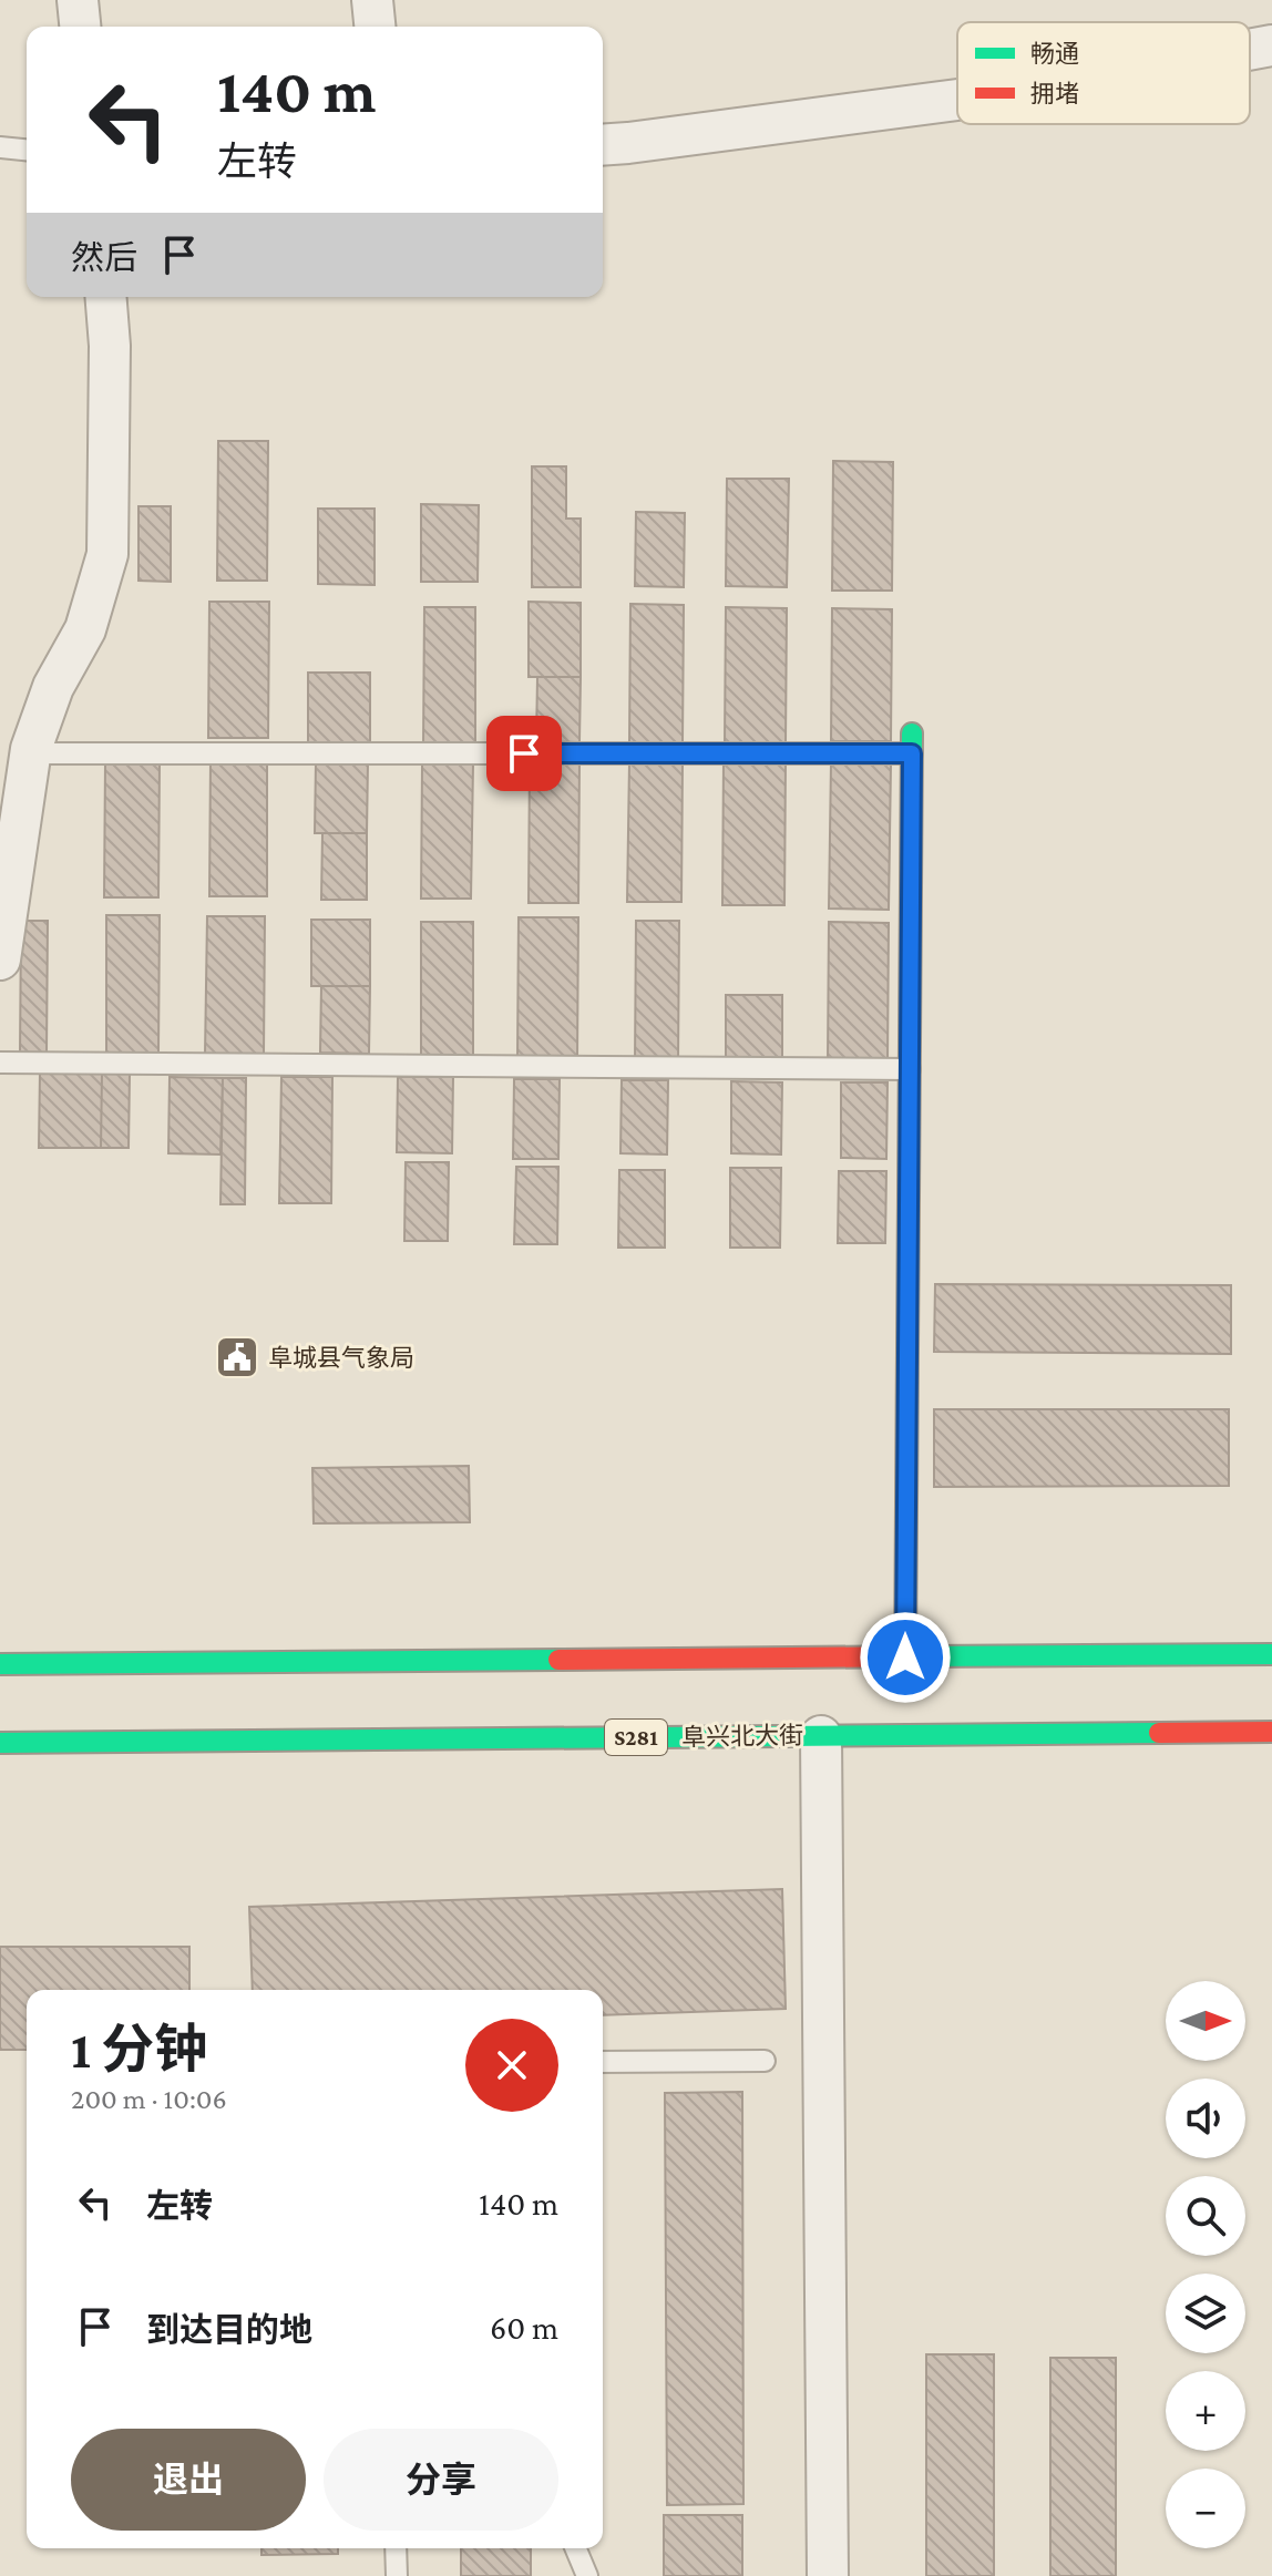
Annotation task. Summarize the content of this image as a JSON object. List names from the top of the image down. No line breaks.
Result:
{"streets":{"main road":["阜兴北大街","S281"]},"places":{"public building":["阜城县气象局"]},"legend":["畅通","拥堵"],"north":"right","page":{"turn":["140 m","左转"],"then":"然后","map_buttons":["+","−"],"heading":["1 分钟","200 m · 10:06"],"list":[{"name":"左转","value":"140 m"},{"name":"到达目的地","value":"60 m"}],"buttons":["退出","分享"]}}
